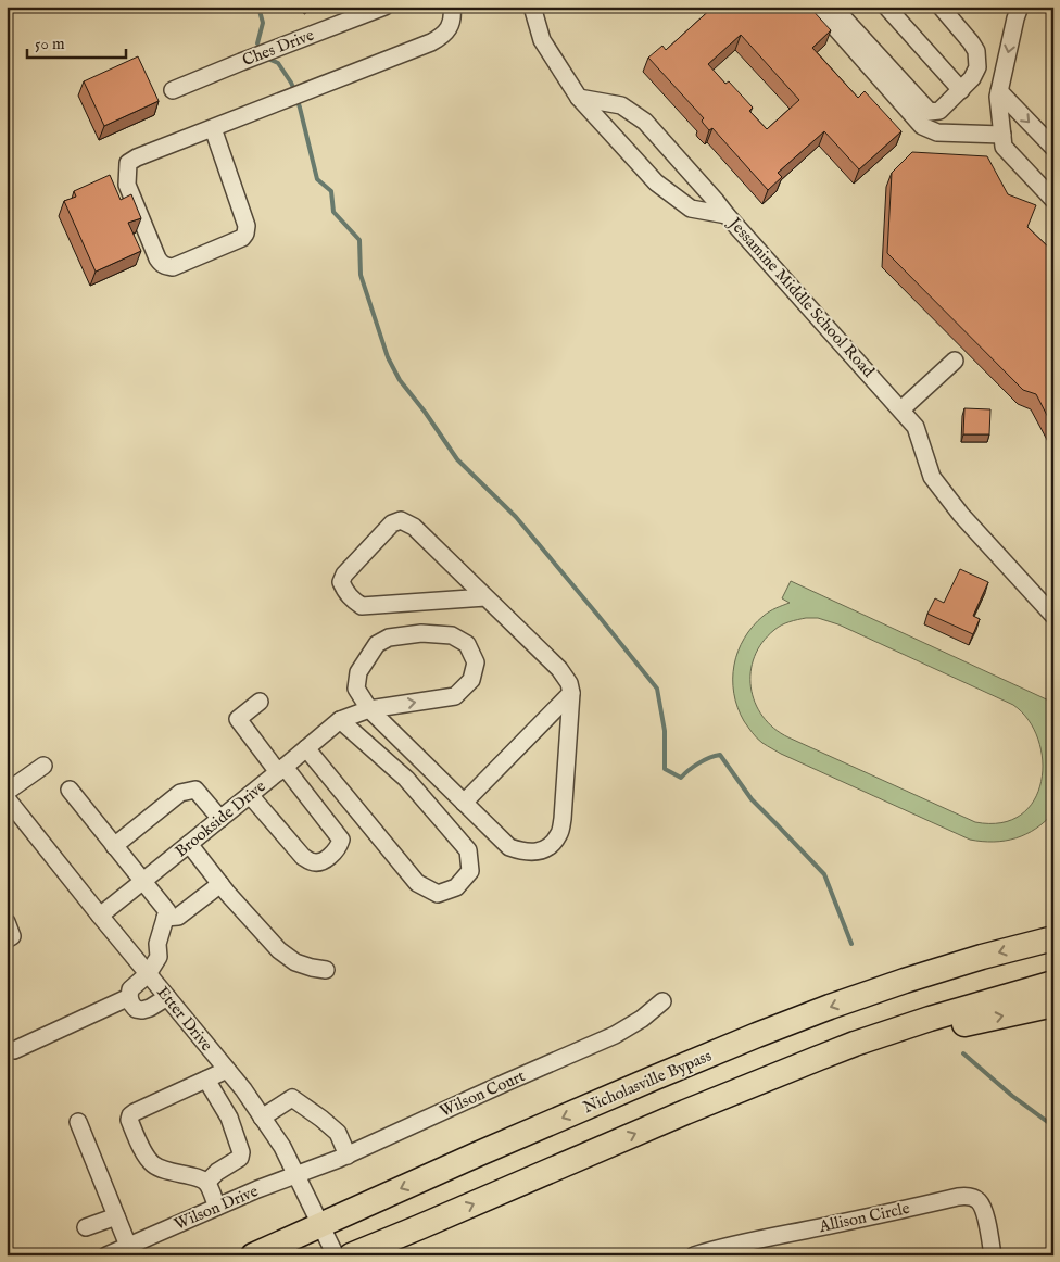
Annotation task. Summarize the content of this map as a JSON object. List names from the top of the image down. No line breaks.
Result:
{"streets":{"highway":["Nicholasville Bypass"],"street":["Ches Drive","Jessamine Middle School Road","Brookside Drive","Etter Drive","Wilson Court","Wilson Drive","Allison Circle"]},"crossings":[["Brookside Drive","Etter Drive"],["Etter Drive","Nicholasville Bypass"],["Etter Drive","Wilson Court"],["Etter Drive","Wilson Drive"],["Wilson Court","Wilson Drive"]],"scale_bar":"50 m"}
